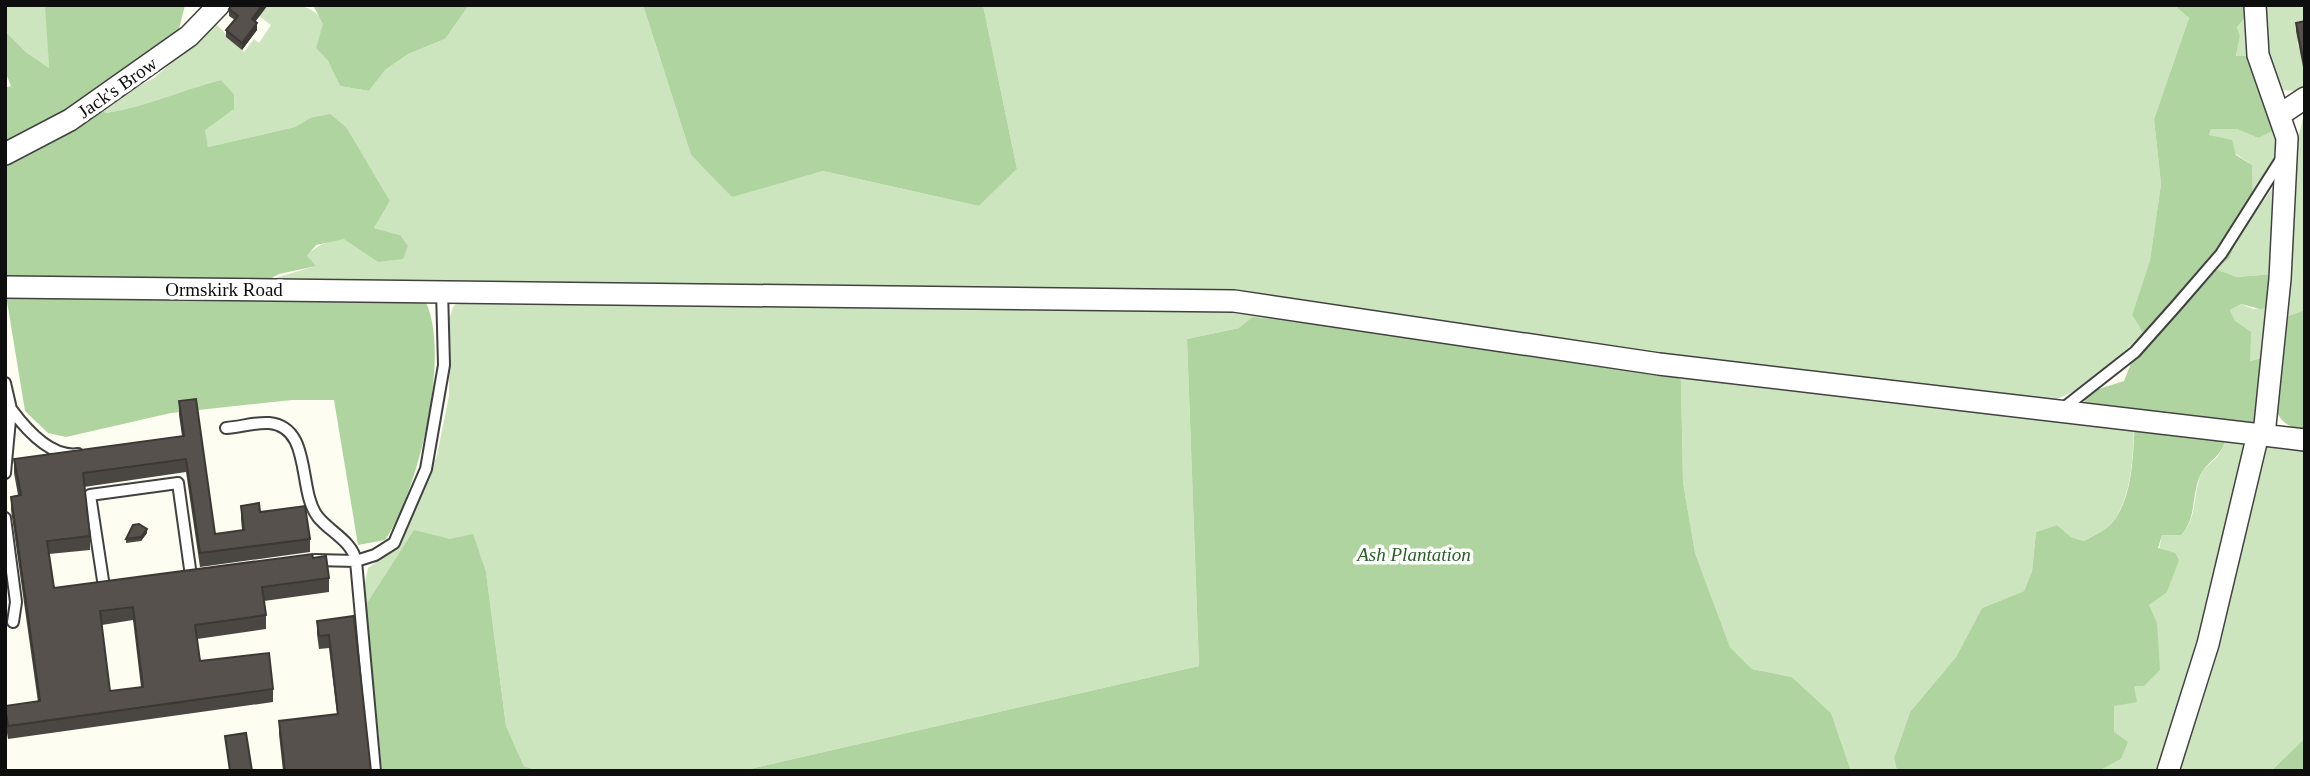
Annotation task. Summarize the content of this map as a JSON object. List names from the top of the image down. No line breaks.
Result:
{"streets":{"street":["Jack's Brow","Ormskirk Road"]},"parks":["Ash Plantation"]}
